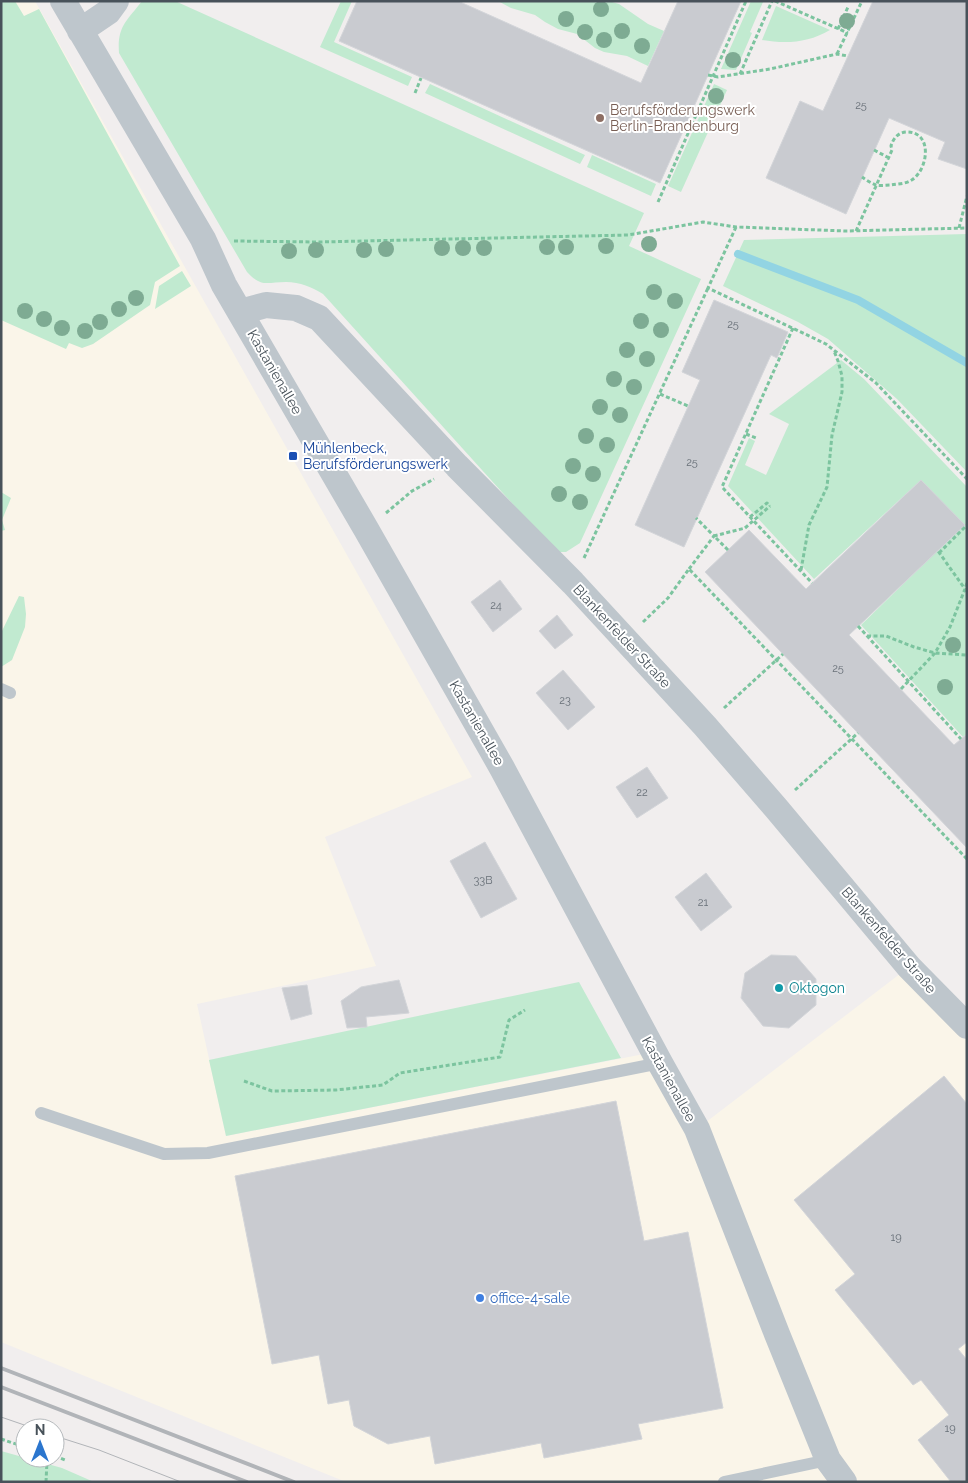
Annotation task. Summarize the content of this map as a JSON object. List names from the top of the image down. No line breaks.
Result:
{"streets":{"street":["Kastanienallee","Blankenfelder Straße"]},"crossings":[["Kastanienallee","Blankenfelder Straße"]],"places":{"other":["Berufsförderungswerk Berlin-Brandenburg","Oktogon","office-4-sale"],"transit":["Mühlenbeck, Berufsförderungswerk"]},"house_numbers":["25","25","25","24","25","23","22","33B","21","19","19"],"north":"top"}
